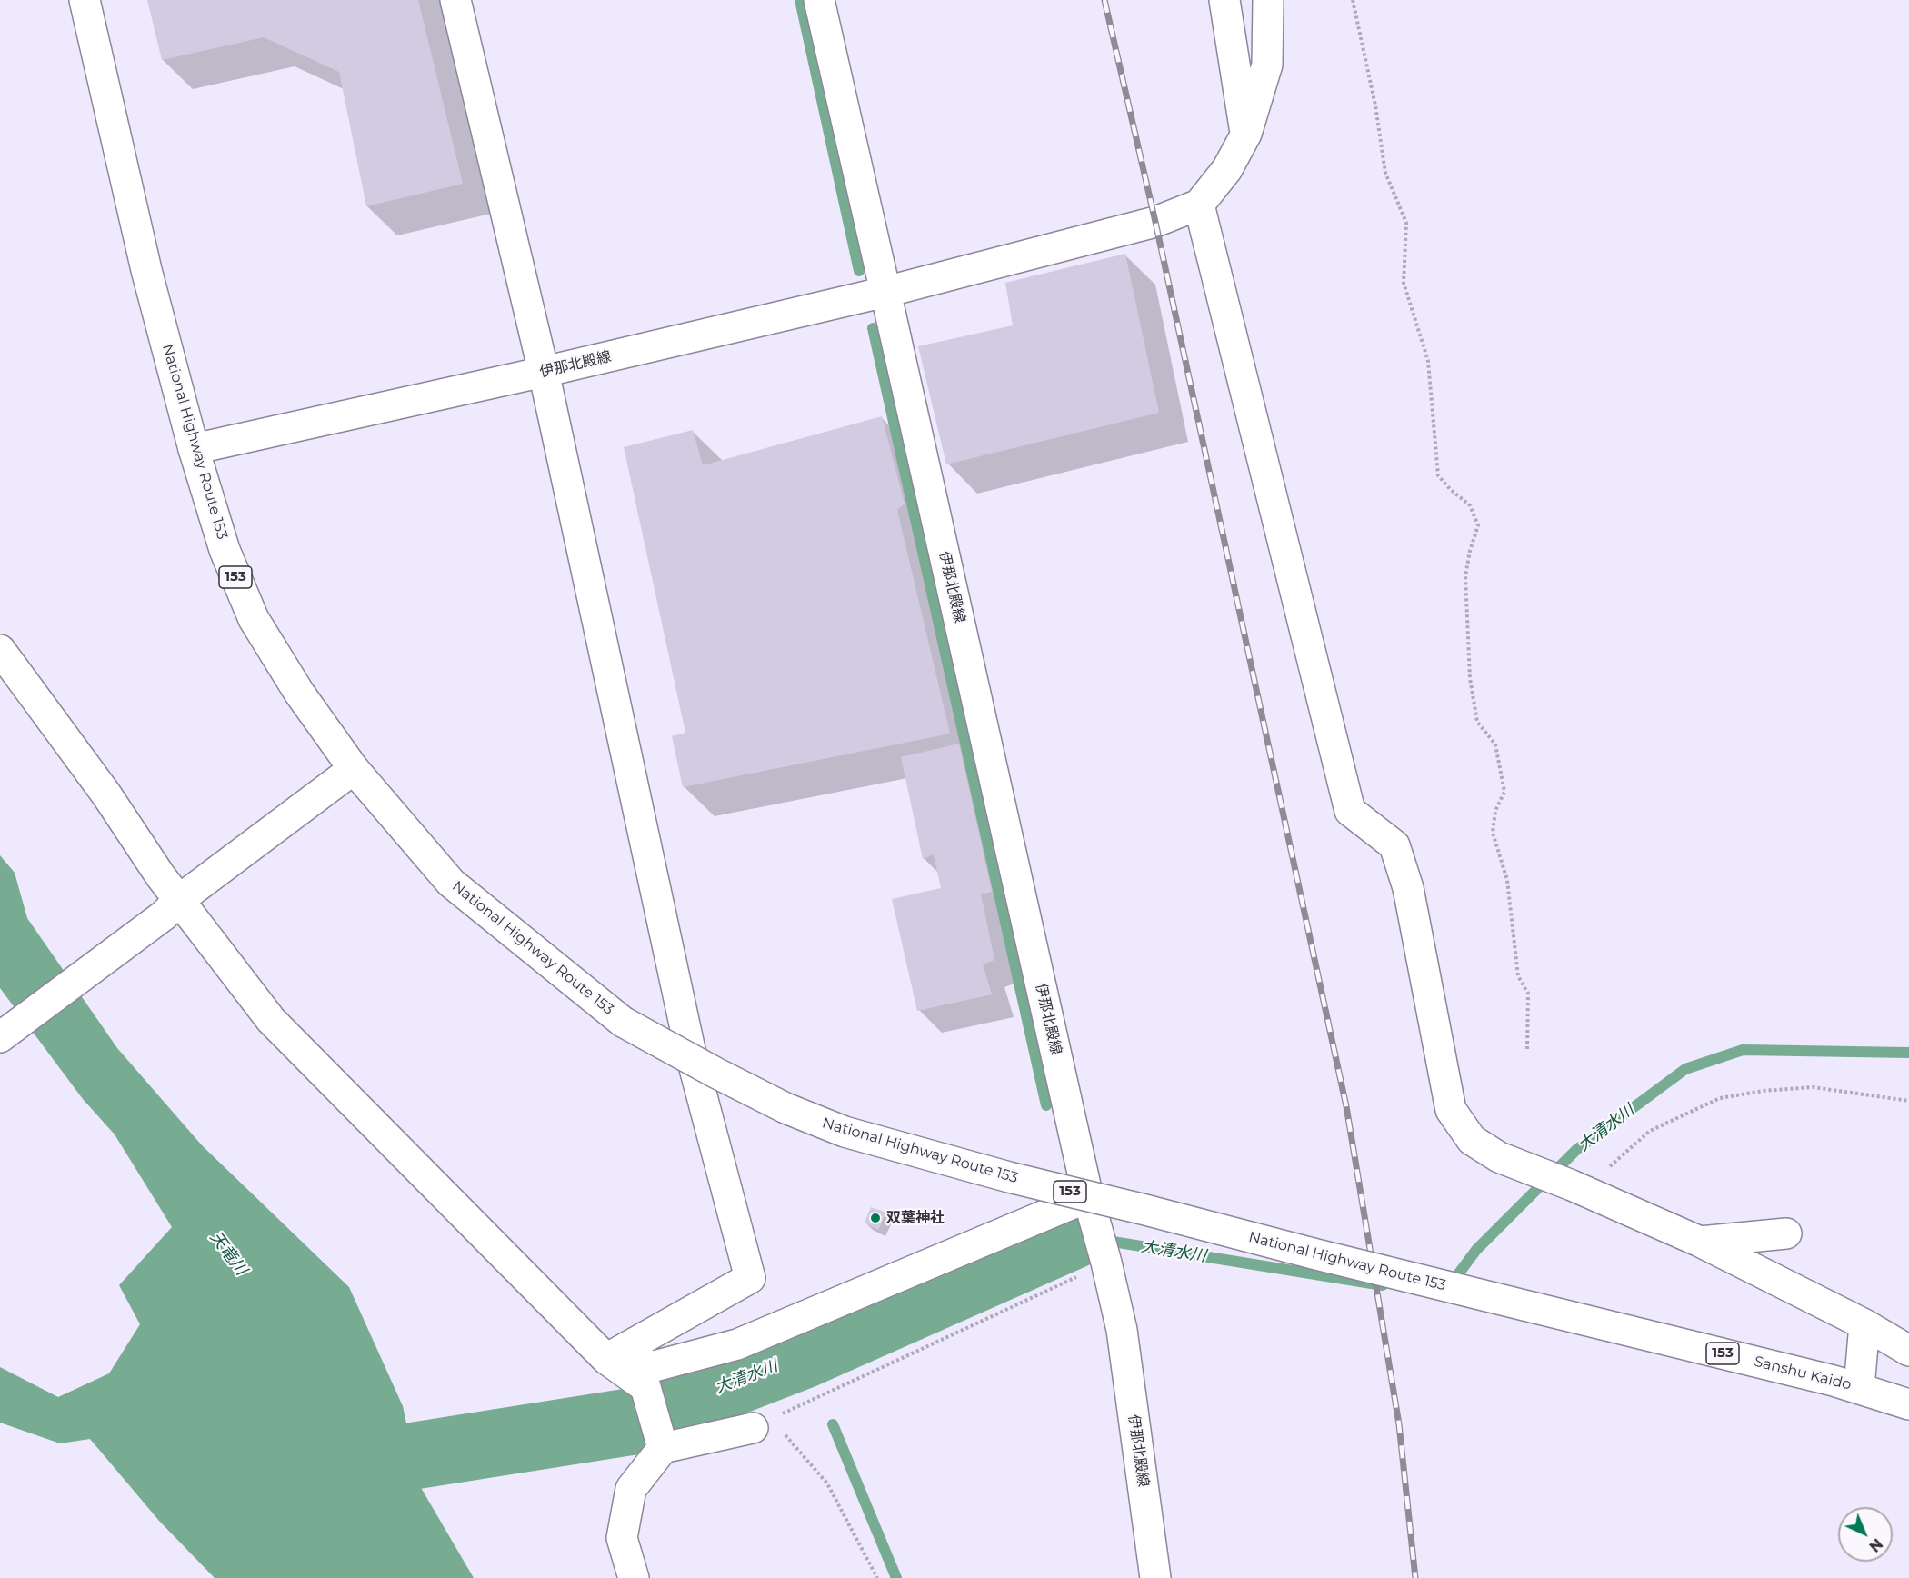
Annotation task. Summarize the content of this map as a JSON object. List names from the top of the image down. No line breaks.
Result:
{"streets":{"main road":["伊那北殿線","National Highway Route 153","153","Sanshu Kaido"]},"crossings":[["伊那北殿線","National Highway Route 153"],["National Highway Route 153","Sanshu Kaido"]],"water":["大清水川","天竜川"],"places":["双葉神社"],"north":"bottom right"}
